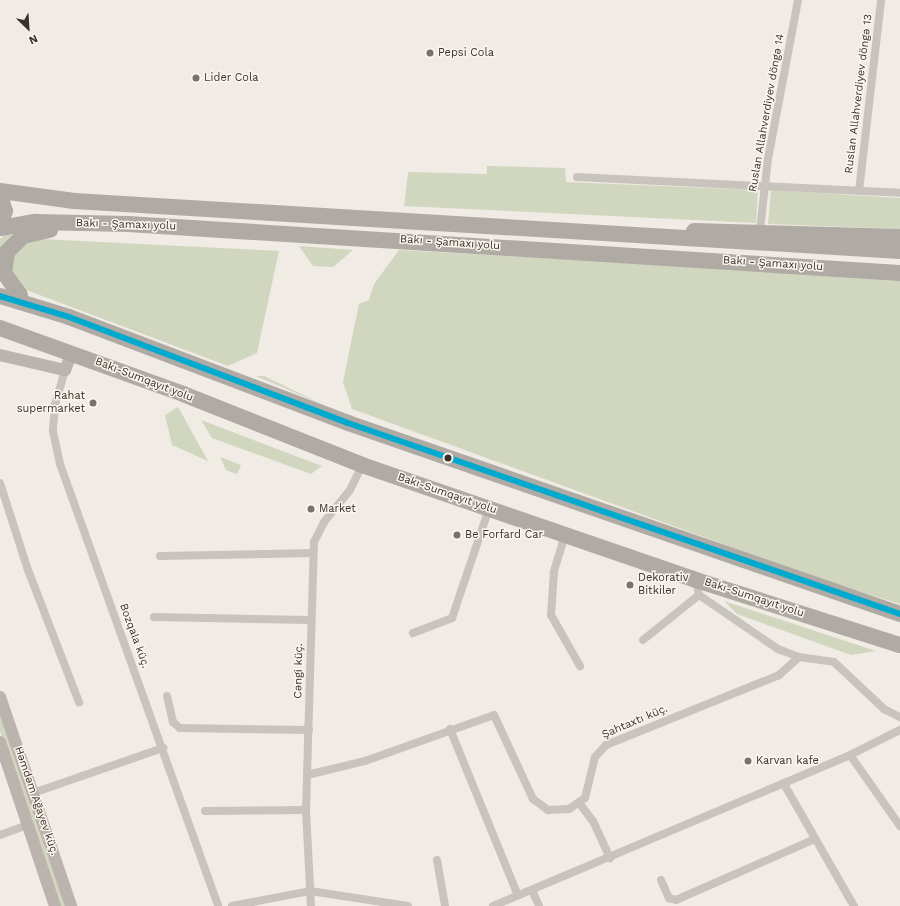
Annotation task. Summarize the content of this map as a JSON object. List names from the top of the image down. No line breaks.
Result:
{"streets":{"highway":["Bakı - Şamaxı yolu","Bakı-Sumqayıt yolu"],"street":["Ruslan Allahverdiyev döngə 13","Ruslan Allahverdiyev döngə 14","Bozqala küç.","Cəngi küç.","Şahtaxtı küç.","Həmdəm Ağayev küç."]},"crossings":[["Ruslan Allahverdiyev döngə 14","Bakı - Şamaxı yolu"],["Bakı-Sumqayıt yolu","Cəngi küç."]],"places":["Pepsi Cola","Lider Cola","Rahat supermarket","Market","Be Forfard Car","Dekorativ Bitkilər","Karvan kafe"],"north":"bottom right"}
